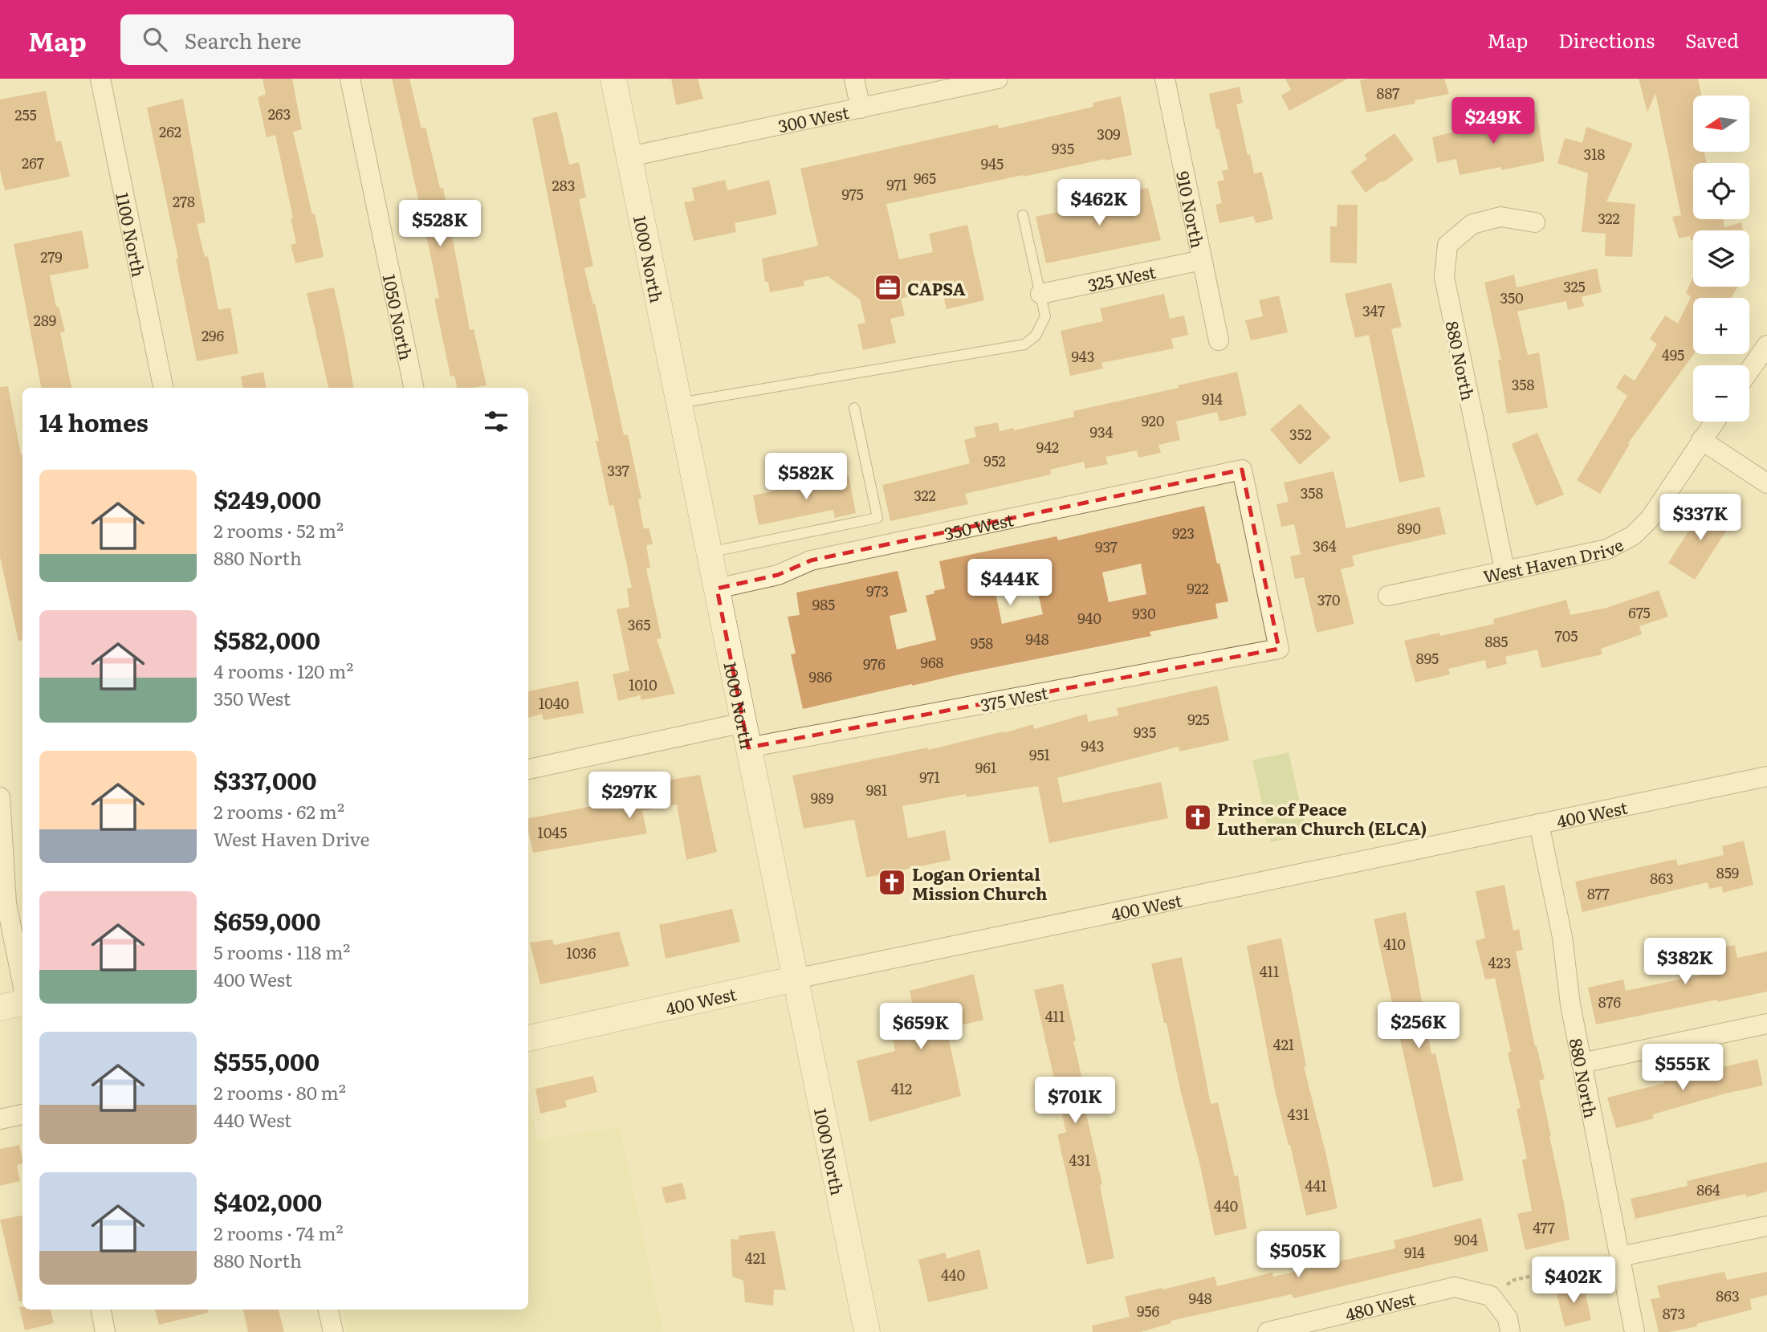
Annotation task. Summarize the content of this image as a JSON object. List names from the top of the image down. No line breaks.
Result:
{"streets":{"street":["300 West","910 North","1100 North","1000 North","325 West","1050 North","880 North","350 West","West Haven Drive","375 West","400 West","480 West"]},"crossings":[["300 West","1000 North"],["910 North","325 West"],["1000 North","350 West"],["1000 North","375 West"],["1000 North","400 West"],["880 North","West Haven Drive"],["880 North","400 West"],["350 West","375 West"]],"places":{"office":["CAPSA"],"church":["Prince of Peace Lutheran Church (ELCA)","Logan Oriental Mission Church"]},"house_numbers":["887","263","255","262","309","935","318","267","945","965","971","283","975","278","322","279","325","350","347","289","296","495","943","358","914","920","934","352","942","952","337","358","322","890","923","364","937","922","973","370","985","675","930","940","365","705","948","885","958","895","968","976","986","1010","1040","925","935","943","951","961","971","981","989","1045","859","863","877","410","1036","423","411","876","411","421","412","431","431","441","864","440","477","904","914","421","440","863","948","956","873"],"north":"left","page":{"header":"Map","search":"Search here","nav":["Map","Directions","Saved"],"map_buttons":["+","−"],"price":["$249K","$462K","$528K","$582K","$337K","$444K","$297K","$382K","$256K","$659K","$555K","$701K","$505K","$402K"],"heading":"14 homes","list":[{"name":"$249,000","note":"2 rooms · 52 m² · 880 North"},{"name":"$582,000","note":"4 rooms · 120 m² · 350 West"},{"name":"$337,000","note":"2 rooms · 62 m² · West Haven Drive"},{"name":"$659,000","note":"5 rooms · 118 m² · 400 West"},{"name":"$555,000","note":"2 rooms · 80 m² · 440 West"},{"name":"$402,000","note":"2 rooms · 74 m² · 880 North"}]}}
